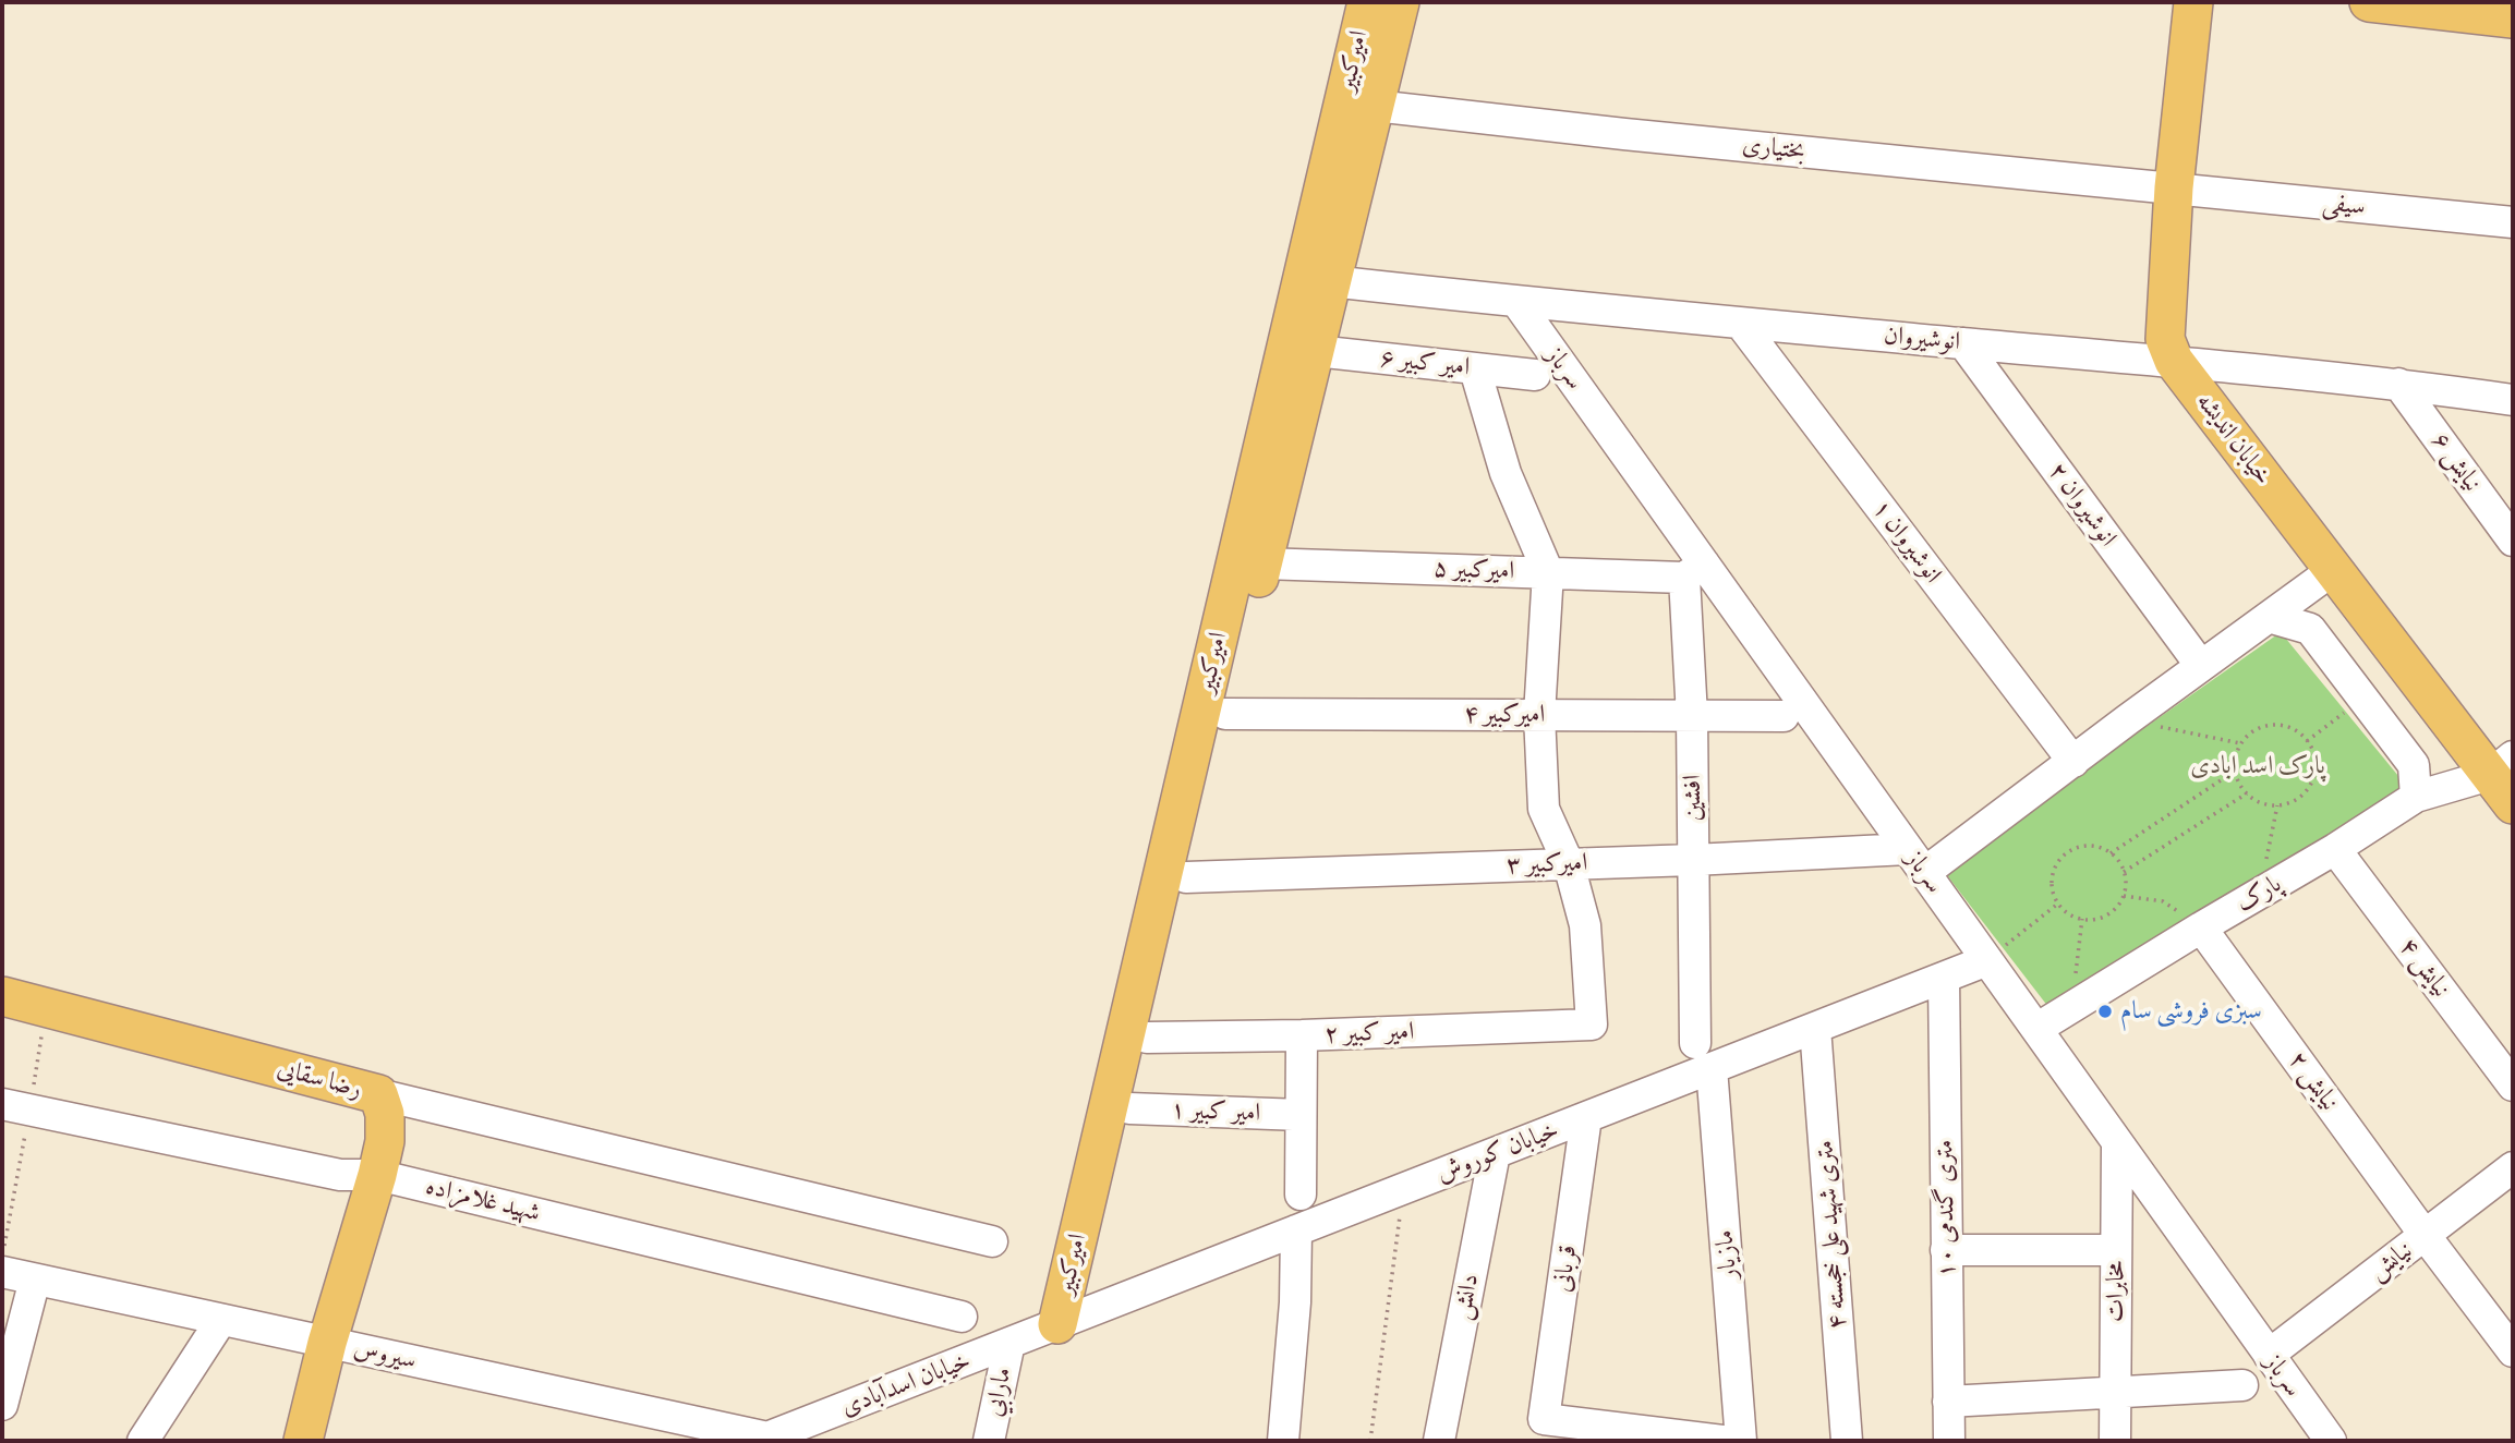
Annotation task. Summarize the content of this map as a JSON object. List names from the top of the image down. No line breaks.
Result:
{"streets":{"main road":["امیرکبیر","خیابان اندیشه","رضا سقایی"],"street":["بختیاری","سیفی","انوشیروان","امیر کبیر ۶","سرباز","نیایش ۶","انوشیروان ۲","انوشیروان ۱","امیرکبیر ۵","امیرکبیر ۴","افشین","امیرکبیر ۳","پارک","نیایش ۴","امیر کبیر ۲","نیایش ۲","امیر کبیر ۱","خیابان کوروش","شهید غلامزاده","۱۰ متری گندمی","۴ متری شهید علی خجسته","مازیار","نیایش","قربانی","مخابرات","دانش","سیروس","خیابان اسدآبادی","مارابي"]},"crossings":[["امیرکبیر","بختیاری"],["امیرکبیر","انوشیروان"],["امیرکبیر","امیر کبیر ۶"],["امیرکبیر","امیرکبیر ۵"],["امیرکبیر","امیرکبیر ۴"],["امیرکبیر","امیرکبیر ۳"],["امیرکبیر","امیر کبیر ۲"],["امیرکبیر","امیر کبیر ۱"],["امیرکبیر","خیابان کوروش"],["بختیاری","سیفی"],["بختیاری","خیابان اندیشه"],["سیفی","خیابان اندیشه"],["انوشیروان","سرباز"],["انوشیروان","خیابان اندیشه"],["انوشیروان","نیایش ۶"],["انوشیروان","انوشیروان ۲"],["انوشیروان","انوشیروان ۱"],["سرباز","امیرکبیر ۵"],["سرباز","افشین"],["سرباز","امیرکبیر ۳"],["سرباز","پارک"],["سرباز","خیابان کوروش"],["سرباز","نیایش"],["سرباز","مخابرات"],["خیابان اندیشه","پارک"],["امیرکبیر ۵","افشین"],["امیرکبیر ۴","افشین"],["افشین","امیرکبیر ۳"],["افشین","خیابان کوروش"],["افشین","مازیار"],["امیرکبیر ۳","امیر کبیر ۲"],["پارک","نیایش ۴"],["پارک","نیایش ۲"],["رضا سقایی","شهید غلامزاده"],["رضا سقایی","سیروس"],["نیایش ۲","نیایش"],["خیابان کوروش","۱۰ متری گندمی"],["خیابان کوروش","۴ متری شهید علی خجسته"],["خیابان کوروش","مازیار"],["خیابان کوروش","قربانی"],["خیابان کوروش","دانش"],["خیابان کوروش","خیابان اسدآبادی"],["خیابان کوروش","مارابي"],["سیروس","خیابان اسدآبادی"],["خیابان اسدآبادی","مارابي"]],"parks":["پارک اسد ابادی"],"places":["سبزی فروشی سام"]}
